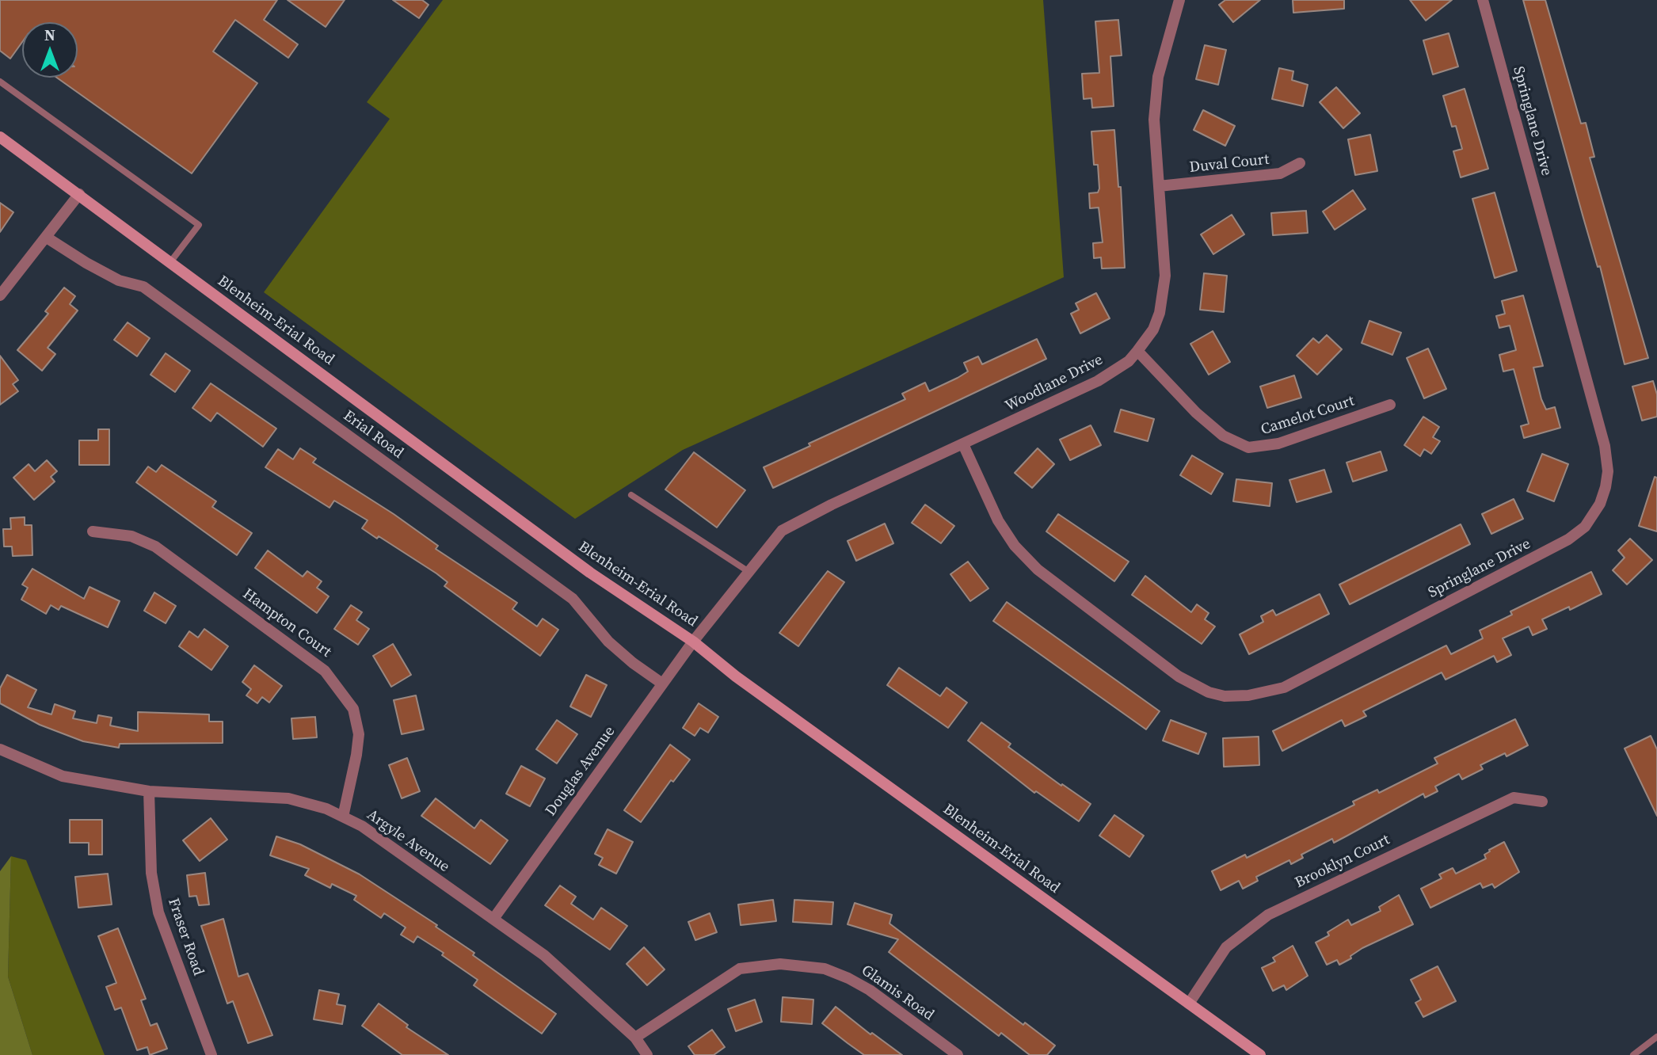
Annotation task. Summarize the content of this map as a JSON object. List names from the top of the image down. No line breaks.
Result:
{"streets":{"main road":["Blenheim-Erial Road"],"street":["Springlane Drive","Duval Court","Woodlane Drive","Camelot Court","Erial Road","Hampton Court","Douglas Avenue","Argyle Avenue","Brooklyn Court","Fraser Road","Glamis Road"]},"crossings":[["Springlane Drive","Woodlane Drive"],["Duval Court","Woodlane Drive"],["Blenheim-Erial Road","Woodlane Drive"],["Blenheim-Erial Road","Douglas Avenue"],["Blenheim-Erial Road","Brooklyn Court"],["Woodlane Drive","Camelot Court"],["Woodlane Drive","Douglas Avenue"],["Erial Road","Douglas Avenue"],["Hampton Court","Argyle Avenue"],["Douglas Avenue","Argyle Avenue"],["Argyle Avenue","Fraser Road"],["Argyle Avenue","Glamis Road"]],"north":"top"}
